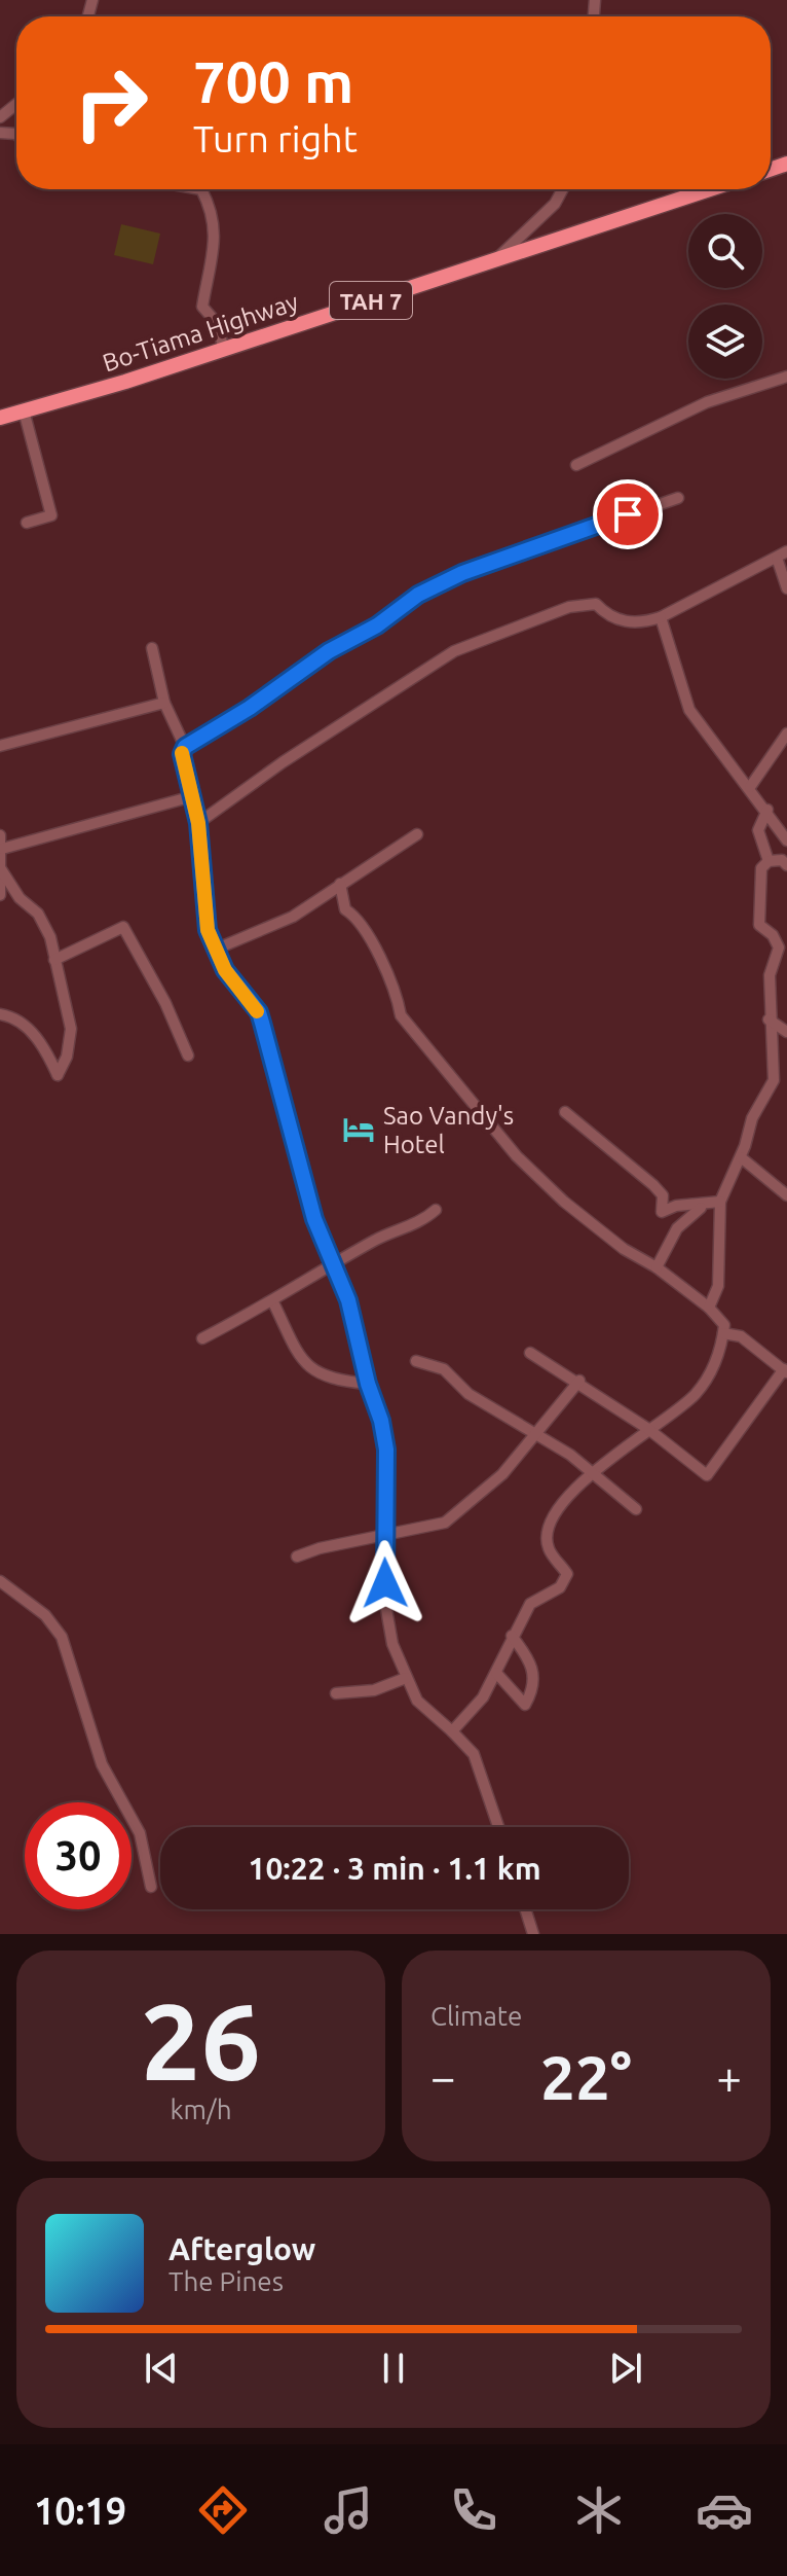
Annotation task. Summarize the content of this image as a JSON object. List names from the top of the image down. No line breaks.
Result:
{"streets":{"highway":["TAH 7","Bo-Tiama Highway"]},"places":{"hotel":["Sao Vandy's Hotel"]},"page":{"turn":["700 m","Turn right"],"limit":"30","trip":"10:22 · 3 min · 1.1 km","tile":[["26","km/h"],"Climate"],"heat":["−","22°","+"],"song":["Afterglow","The Pines"],"tabs":"10:19"}}
